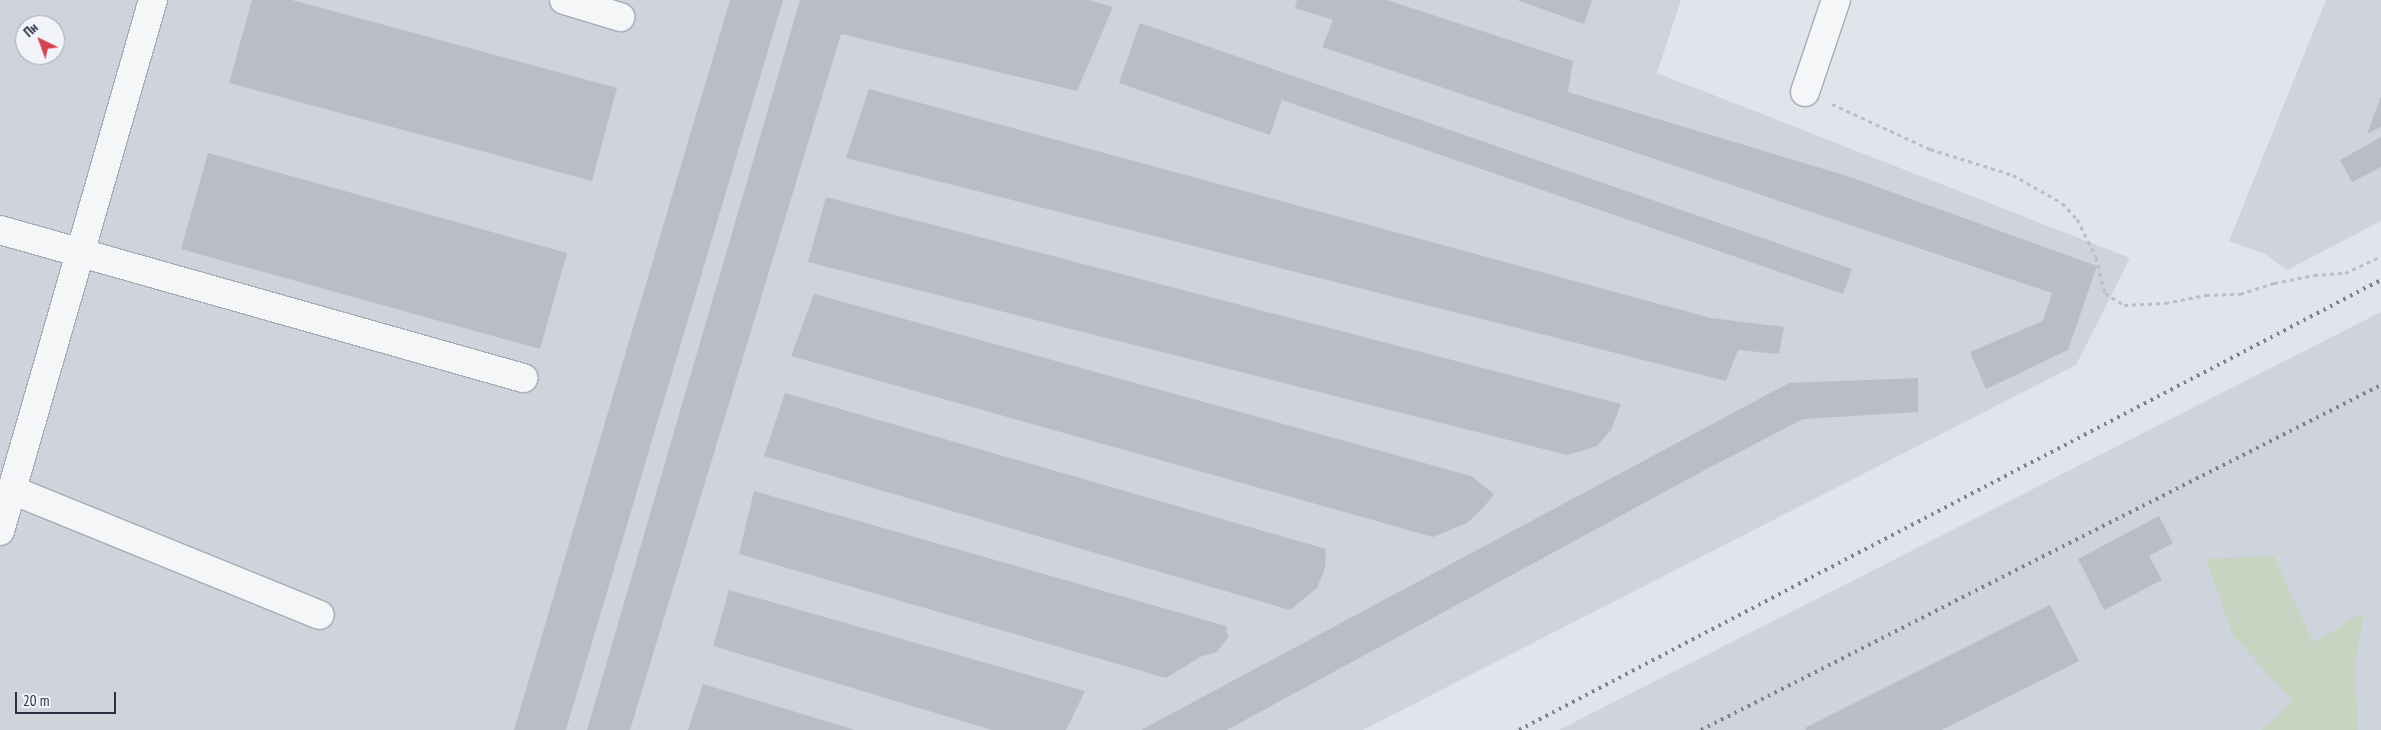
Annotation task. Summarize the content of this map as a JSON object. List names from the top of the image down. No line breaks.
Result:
{"scale_bar":"20 m","north":"top left"}
